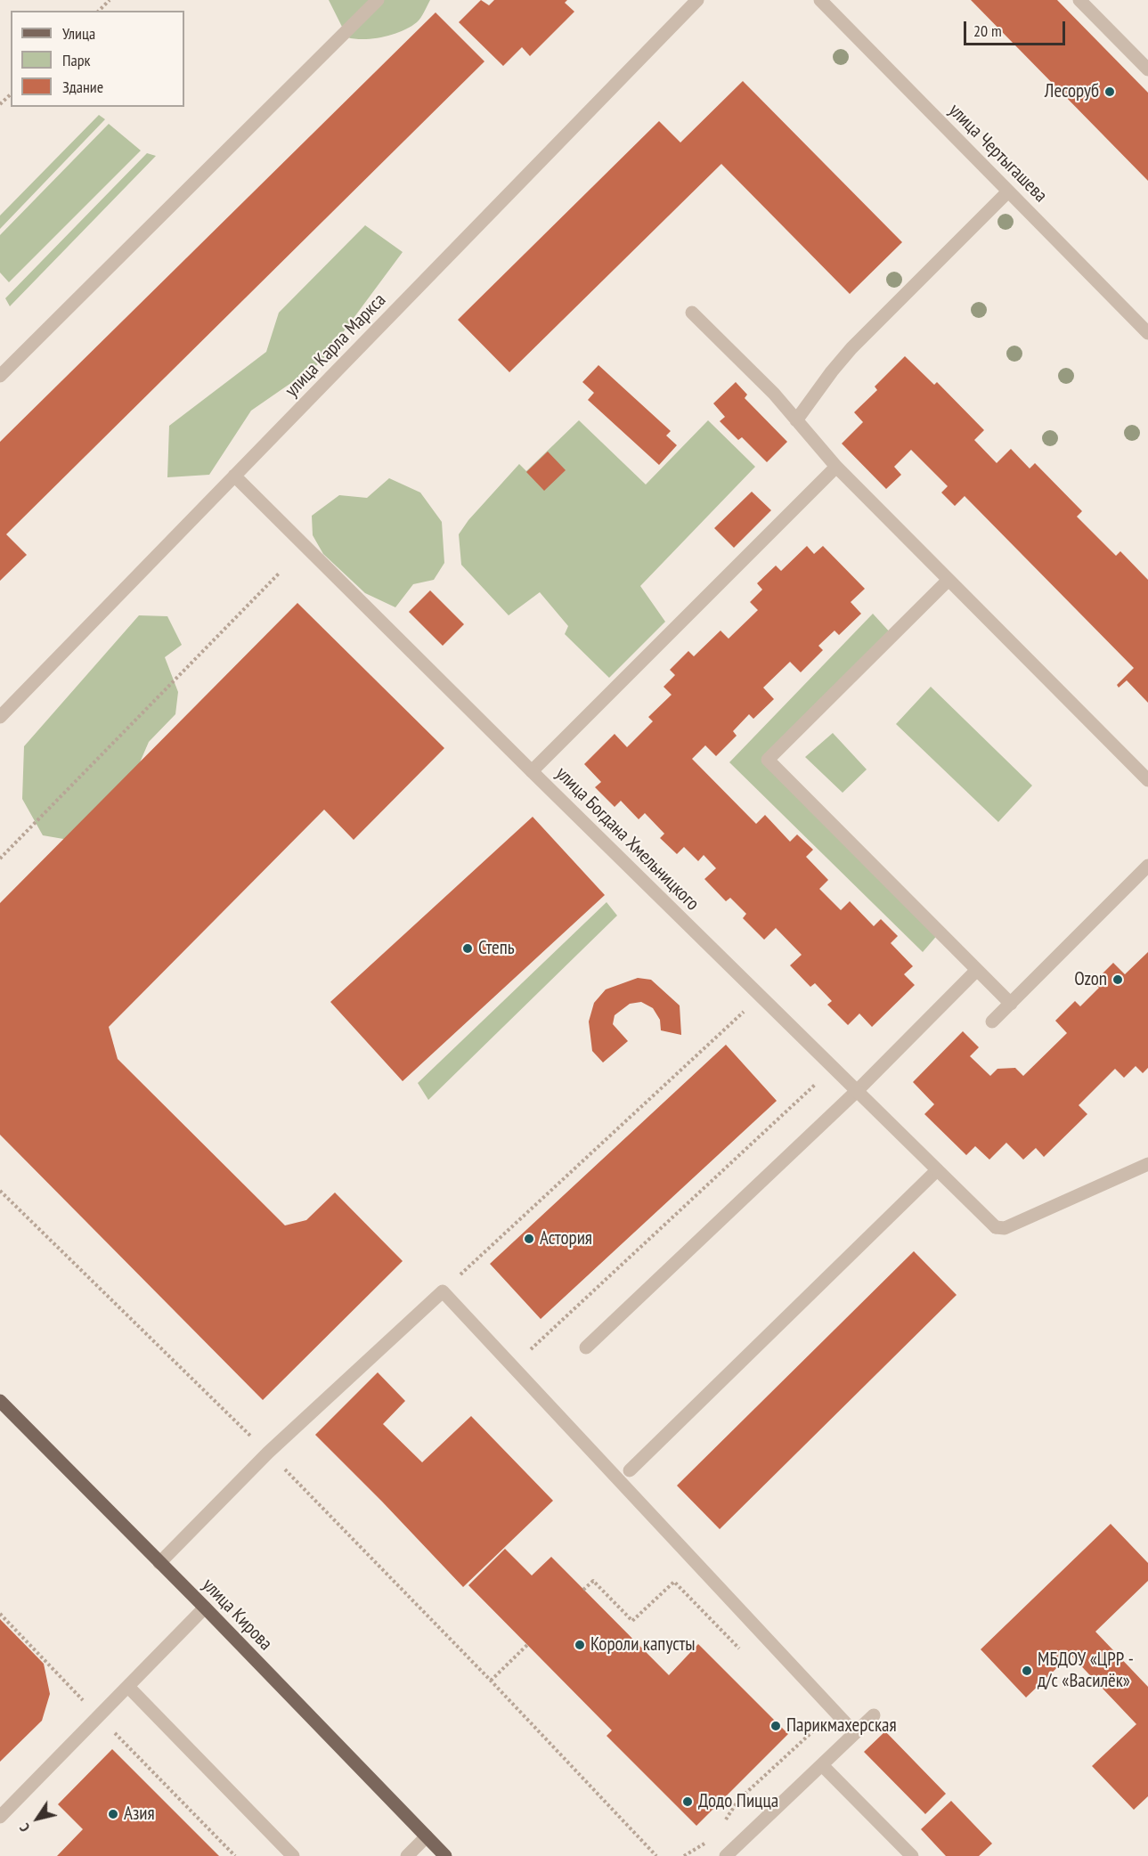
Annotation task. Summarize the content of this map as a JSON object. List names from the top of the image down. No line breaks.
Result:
{"streets":{"main road":["улица Кирова"],"street":["улица Чертыгашева","улица Карла Маркса","улица Богдана Хмельницкого"]},"crossings":[["улица Карла Маркса","улица Богдана Хмельницкого"]],"places":["Лесоруб","Степь","Ozon","Астория","Короли капусты","МБДОУ «ЦРР - д/с «Василёк»","Парикмахерская","Додо Пицца","Азия"],"legend":["Улица","Парк","Здание"],"scale_bar":"20 m","north":"bottom left"}
